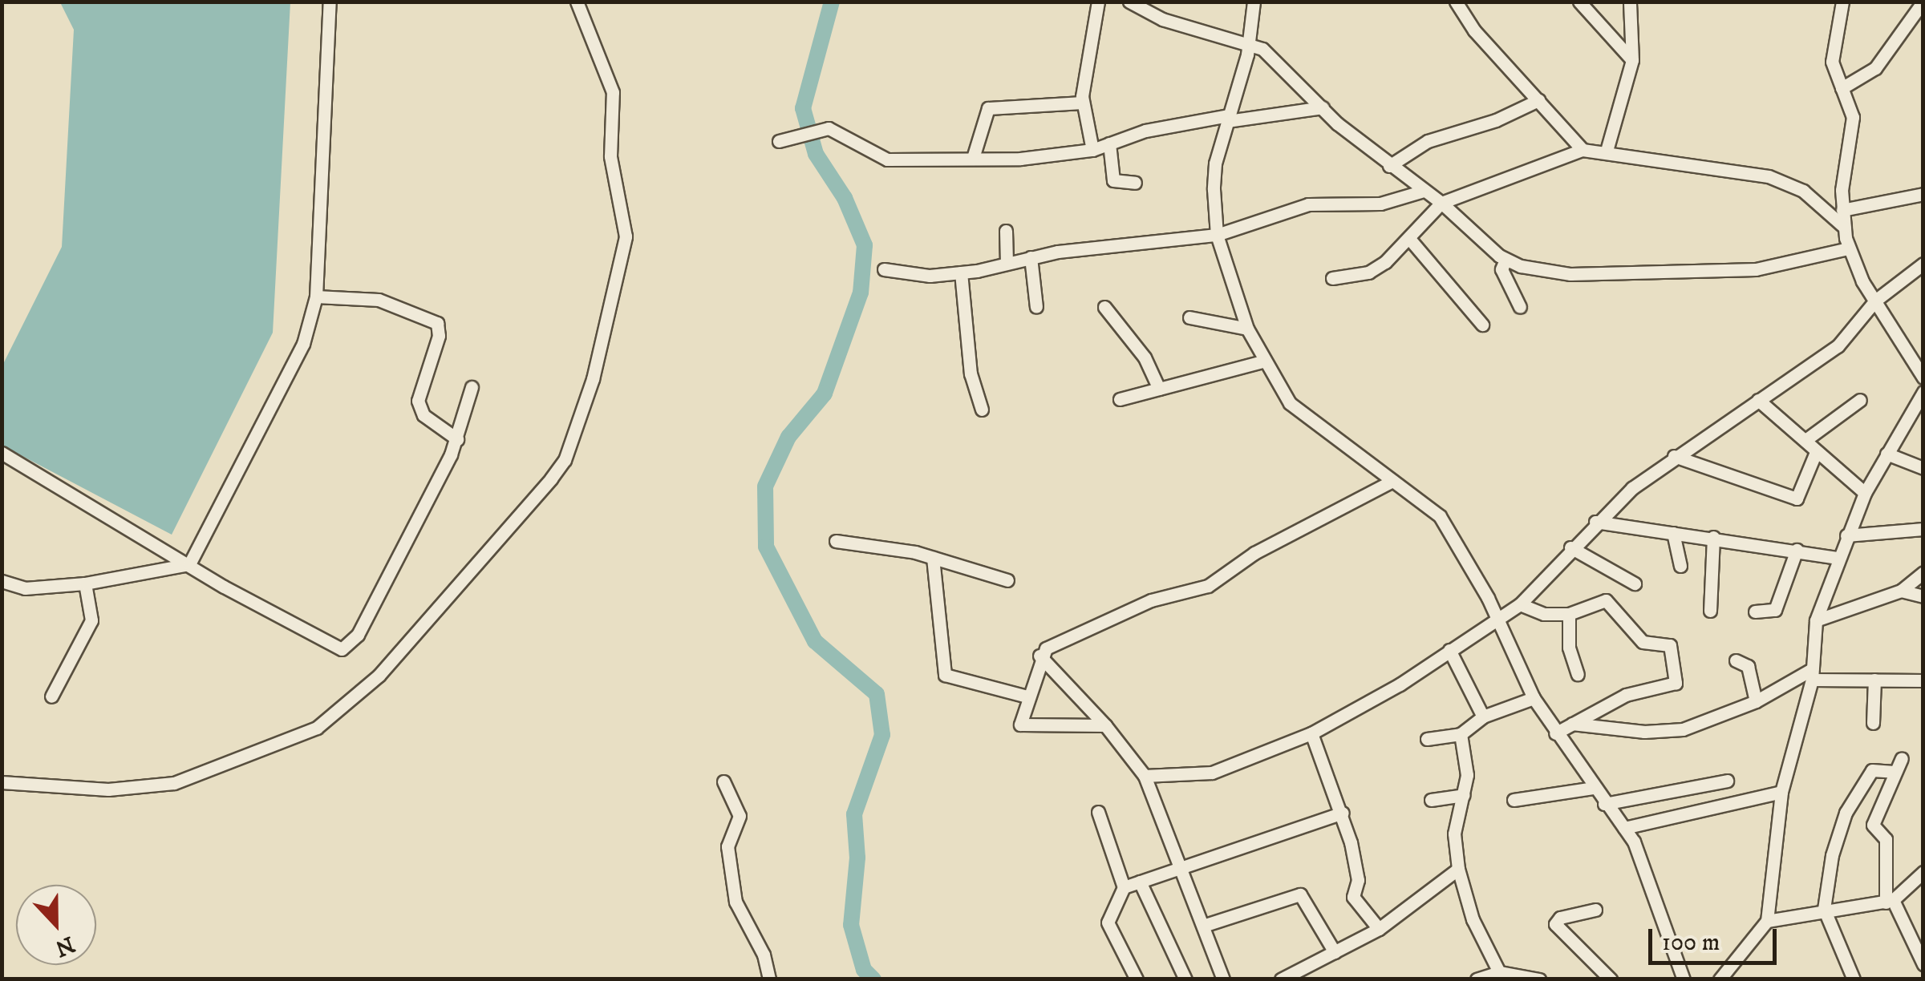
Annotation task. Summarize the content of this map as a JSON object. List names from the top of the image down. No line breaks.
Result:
{"scale_bar":"100 m","north":"bottom"}
